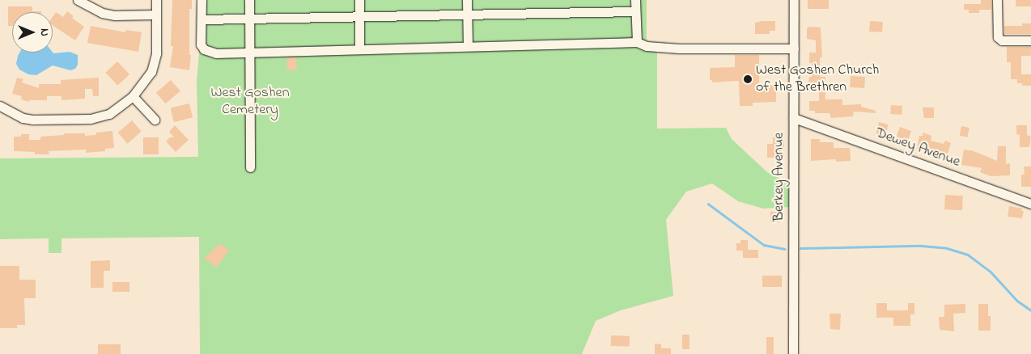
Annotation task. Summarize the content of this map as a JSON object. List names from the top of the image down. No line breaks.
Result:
{"streets":{"street":["Dewey Avenue","Berkey Avenue"]},"crossings":[["Dewey Avenue","Berkey Avenue"]],"parks":["West Goshen Cemetery"],"places":["West Goshen Church of the Brethren"],"north":"right"}
